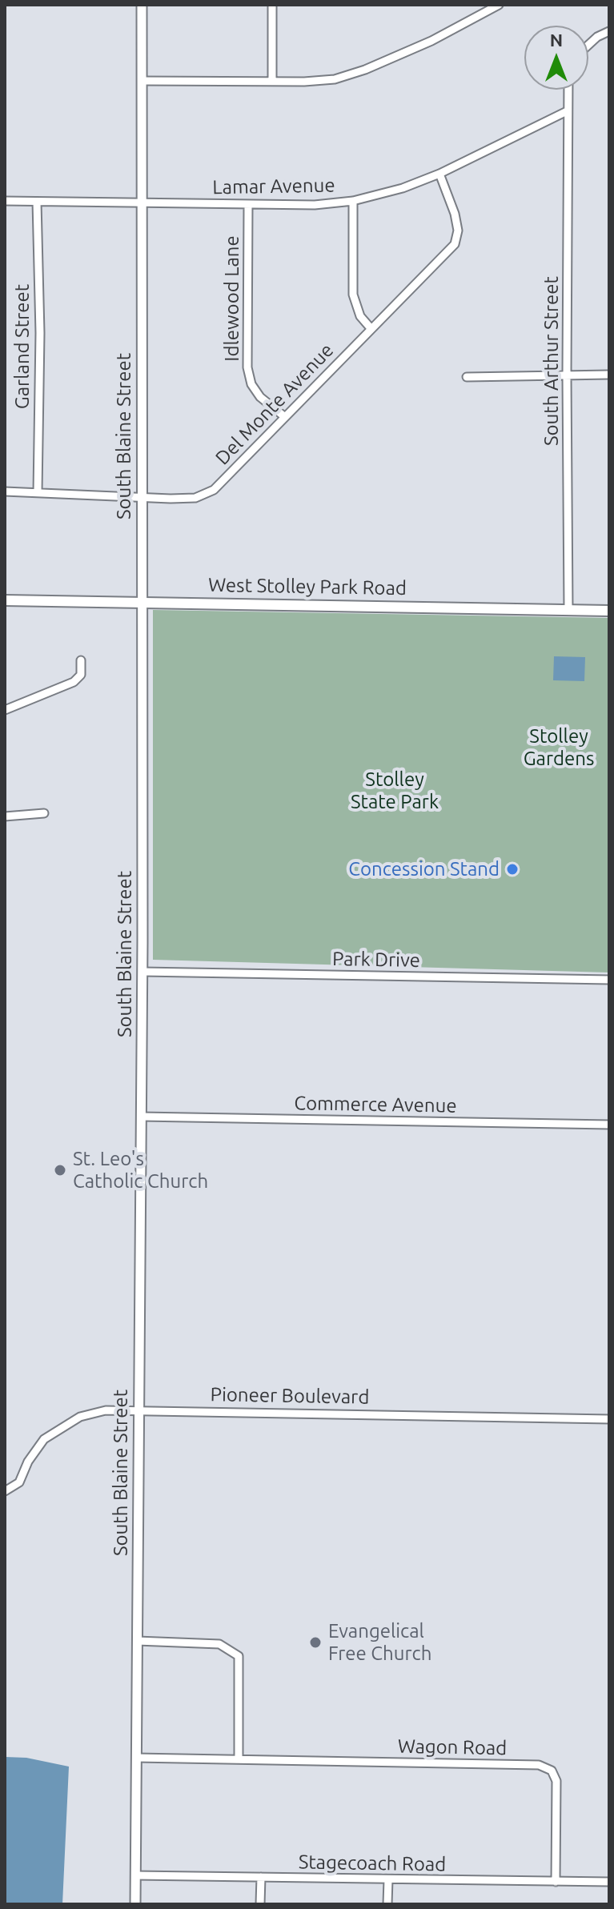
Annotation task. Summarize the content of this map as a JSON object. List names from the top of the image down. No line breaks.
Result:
{"streets":{"main road":["West Stolley Park Road"],"street":["Lamar Avenue","Idlewood Lane","Garland Street","South Arthur Street","Del Monte Avenue","South Blaine Street","Park Drive","Commerce Avenue","Pioneer Boulevard","Wagon Road","Stagecoach Road"]},"crossings":[["Lamar Avenue","Idlewood Lane"],["Lamar Avenue","Garland Street"],["Lamar Avenue","South Arthur Street"],["Lamar Avenue","Del Monte Avenue"],["Lamar Avenue","South Blaine Street"],["Idlewood Lane","Del Monte Avenue"],["Garland Street","Del Monte Avenue"],["South Arthur Street","West Stolley Park Road"],["Del Monte Avenue","South Blaine Street"],["South Blaine Street","West Stolley Park Road"],["South Blaine Street","Park Drive"],["South Blaine Street","Commerce Avenue"],["South Blaine Street","Pioneer Boulevard"],["South Blaine Street","Wagon Road"],["South Blaine Street","Stagecoach Road"],["Wagon Road","Stagecoach Road"]],"parks":["Stolley Gardens","Stolley State Park"],"places":["Concession Stand","St. Leo's Catholic Church","Evangelical Free Church"],"north":"top"}
